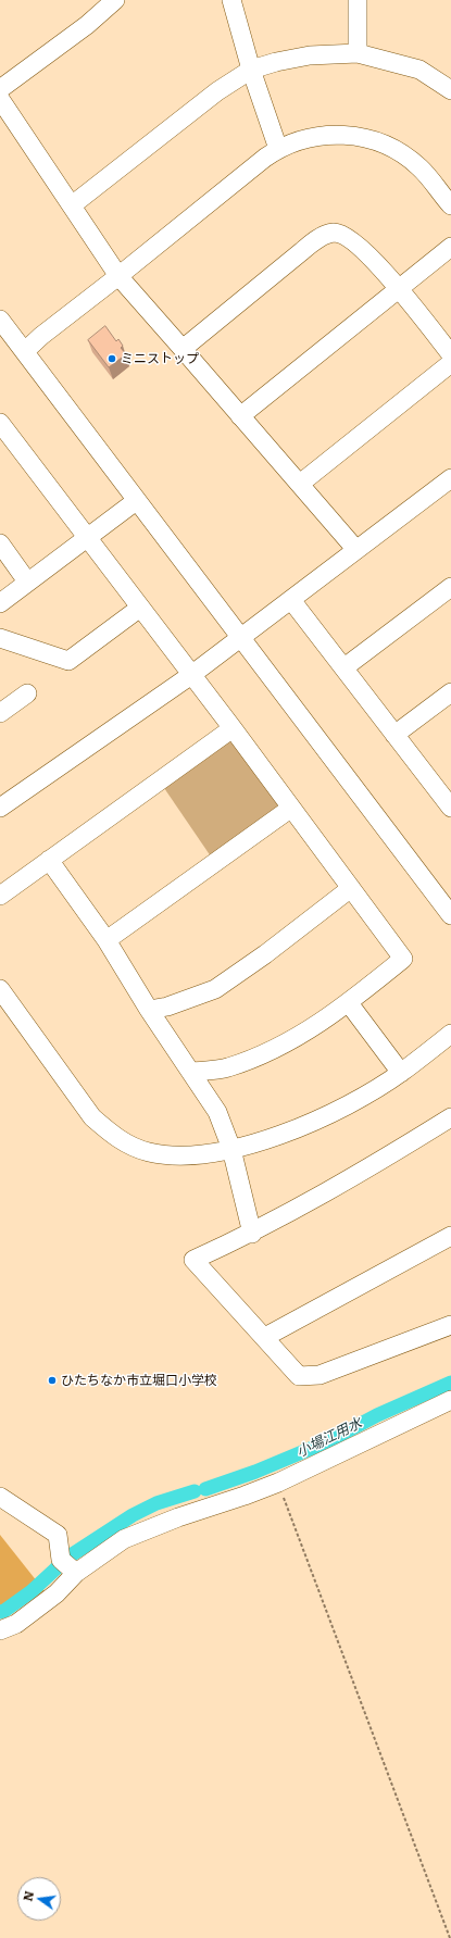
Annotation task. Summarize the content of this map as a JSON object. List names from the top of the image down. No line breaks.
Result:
{"water":["小場江用水"],"places":["ミニストップ","ひたちなか市立堀口小学校"],"north":"left"}
